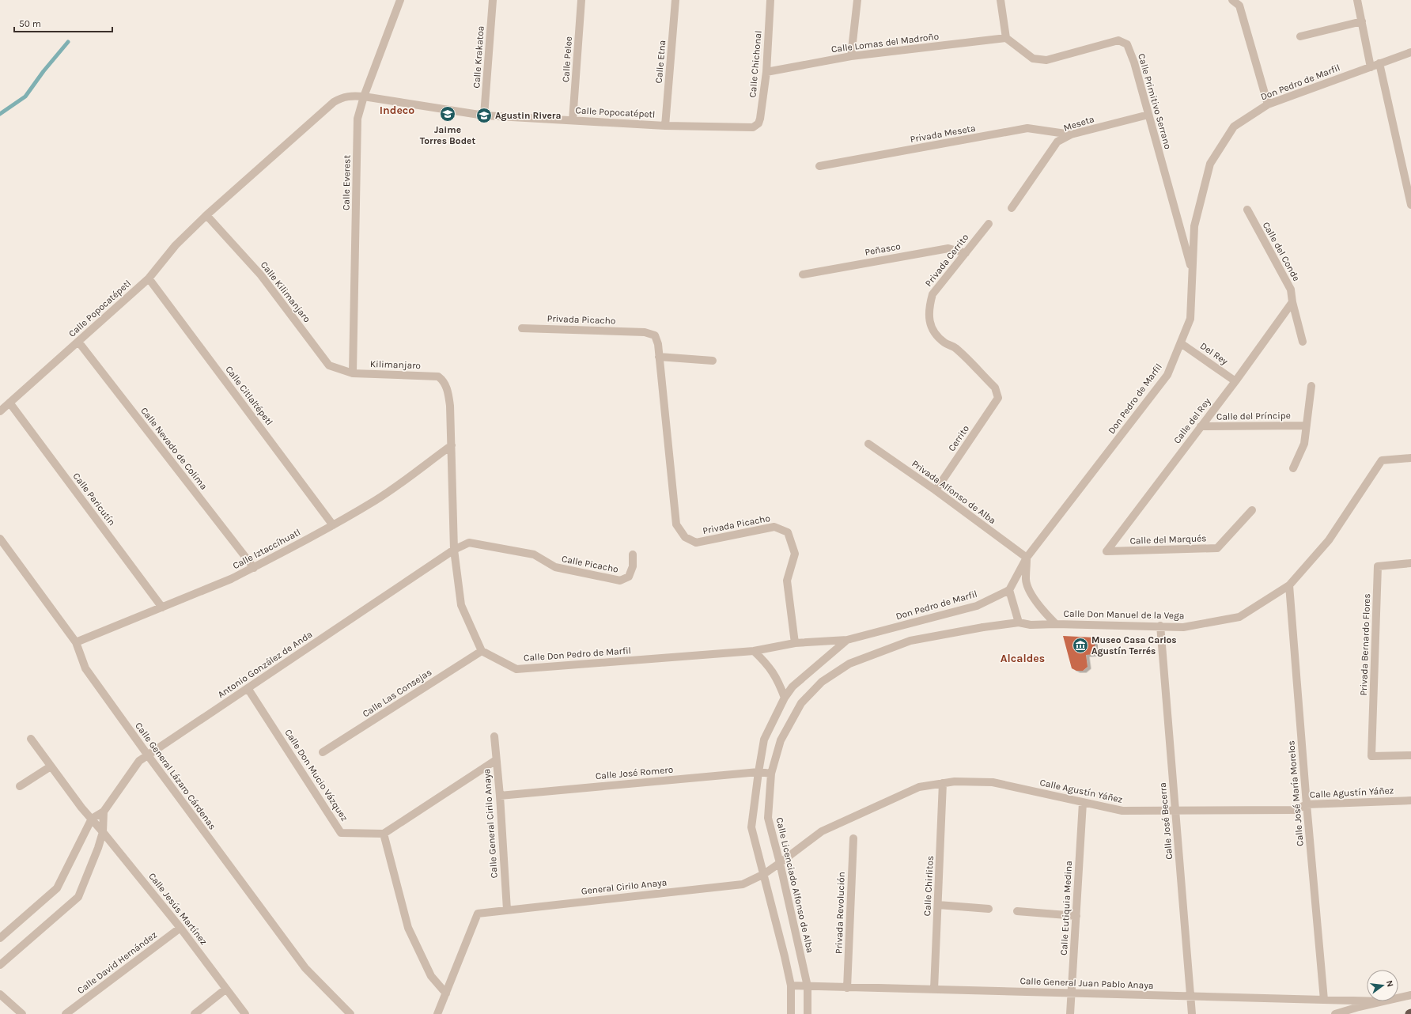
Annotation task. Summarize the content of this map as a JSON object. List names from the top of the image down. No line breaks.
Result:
{"streets":{"street":["Calle Lomas del Madroño","Calle Krakatoa","Calle Pelee","Calle Etna","Calle Chichonal","Don Pedro de Marfil","Calle Primitivo Serrano","Calle Popocatépetl","Meseta","Privada Meseta","Calle Everest","Peñasco","Calle del Conde","Privada Cerrito","Calle Kilimanjaro","Privada Picacho","Del Rey","Kilimanjaro","Calle Citlaltépetl","Calle del Príncipe","Calle del Rey","Cerrito","Calle Nevado de Colima","Privada Alfonso de Alba","Calle Paricutín","Calle del Marqués","Calle Iztaccíhuatl","Calle Picacho","Calle Don Manuel de la Vega","Privada Bernardo Flores","Calle Don Pedro de Marfil","Antonio González de Anda","Calle Las Consejas","Calle José Romero","Calle Don Mucio Vázquez","Calle General Lázaro Cárdenas","Calle Agustín Yáñez","Calle José María Morelos","Calle José Becerra","Calle General Cirilo Anaya","Calle Licenciado Alfonso de Alba","Calle Chirlitos","General Cirilo Anaya","Calle Eutiquia Medina","Calle Jesús Martínez","Privada Revolución","Calle David Hernández","Calle General Juan Pablo Anaya"]},"crossings":[["Calle Lomas del Madroño","Calle Chichonal"],["Calle Lomas del Madroño","Calle Primitivo Serrano"],["Calle Krakatoa","Calle Popocatépetl"],["Calle Pelee","Calle Popocatépetl"],["Calle Etna","Calle Popocatépetl"],["Calle Chichonal","Calle Popocatépetl"],["Don Pedro de Marfil","Calle Primitivo Serrano"],["Don Pedro de Marfil","Del Rey"],["Don Pedro de Marfil","Privada Alfonso de Alba"],["Don Pedro de Marfil","Calle Don Pedro de Marfil"],["Calle Primitivo Serrano","Meseta"],["Calle Popocatépetl","Calle Everest"],["Calle Popocatépetl","Calle Kilimanjaro"],["Calle Popocatépetl","Calle Citlaltépetl"],["Calle Popocatépetl","Calle Nevado de Colima"],["Calle Popocatépetl","Calle Paricutín"],["Meseta","Privada Meseta"],["Calle Everest","Calle Kilimanjaro"],["Calle Everest","Kilimanjaro"],["Peñasco","Privada Cerrito"],["Calle del Conde","Calle del Rey"],["Privada Cerrito","Cerrito"],["Calle Kilimanjaro","Kilimanjaro"],["Privada Picacho","Calle Don Pedro de Marfil"],["Del Rey","Calle del Rey"],["Kilimanjaro","Calle Iztaccíhuatl"],["Calle Citlaltépetl","Calle Iztaccíhuatl"],["Calle del Príncipe","Calle del Rey"],["Calle del Rey","Calle del Marqués"],["Cerrito","Privada Alfonso de Alba"],["Calle Nevado de Colima","Calle Iztaccíhuatl"],["Calle Paricutín","Calle Iztaccíhuatl"],["Calle Iztaccíhuatl","Calle General Lázaro Cárdenas"],["Calle Picacho","Antonio González de Anda"],["Calle Don Manuel de la Vega","Calle José María Morelos"],["Calle Don Manuel de la Vega","Calle José Becerra"],["Calle Don Manuel de la Vega","Calle Licenciado Alfonso de Alba"],["Calle Don Pedro de Marfil","Calle Las Consejas"],["Antonio González de Anda","Calle Don Mucio Vázquez"],["Antonio González de Anda","Calle General Lázaro Cárdenas"],["Antonio González de Anda","Calle Jesús Martínez"],["Calle José Romero","Calle General Cirilo Anaya"],["Calle José Romero","Calle Licenciado Alfonso de Alba"],["Calle Agustín Yáñez","Calle José María Morelos"],["Calle Agustín Yáñez","Calle José Becerra"],["Calle Agustín Yáñez","Calle Licenciado Alfonso de Alba"],["Calle Agustín Yáñez","Calle Chirlitos"],["Calle Agustín Yáñez","General Cirilo Anaya"],["Calle Agustín Yáñez","Calle Eutiquia Medina"],["Calle José María Morelos","Calle General Juan Pablo Anaya"],["Calle José Becerra","Calle General Juan Pablo Anaya"],["Calle General Cirilo Anaya","General Cirilo Anaya"],["Calle Licenciado Alfonso de Alba","Calle General Juan Pablo Anaya"],["Calle Chirlitos","Calle General Juan Pablo Anaya"],["Calle Eutiquia Medina","Calle General Juan Pablo Anaya"],["Calle Jesús Martínez","Calle David Hernández"],["Privada Revolución","Calle General Juan Pablo Anaya"]],"districts":["Indeco","Alcaldes"],"places":{"school or university":["Jaime Torres Bodet","Agustin Rivera"],"museum":["Museo Casa Carlos Agustín Terrés"]},"scale_bar":"50 m","north":"right"}
